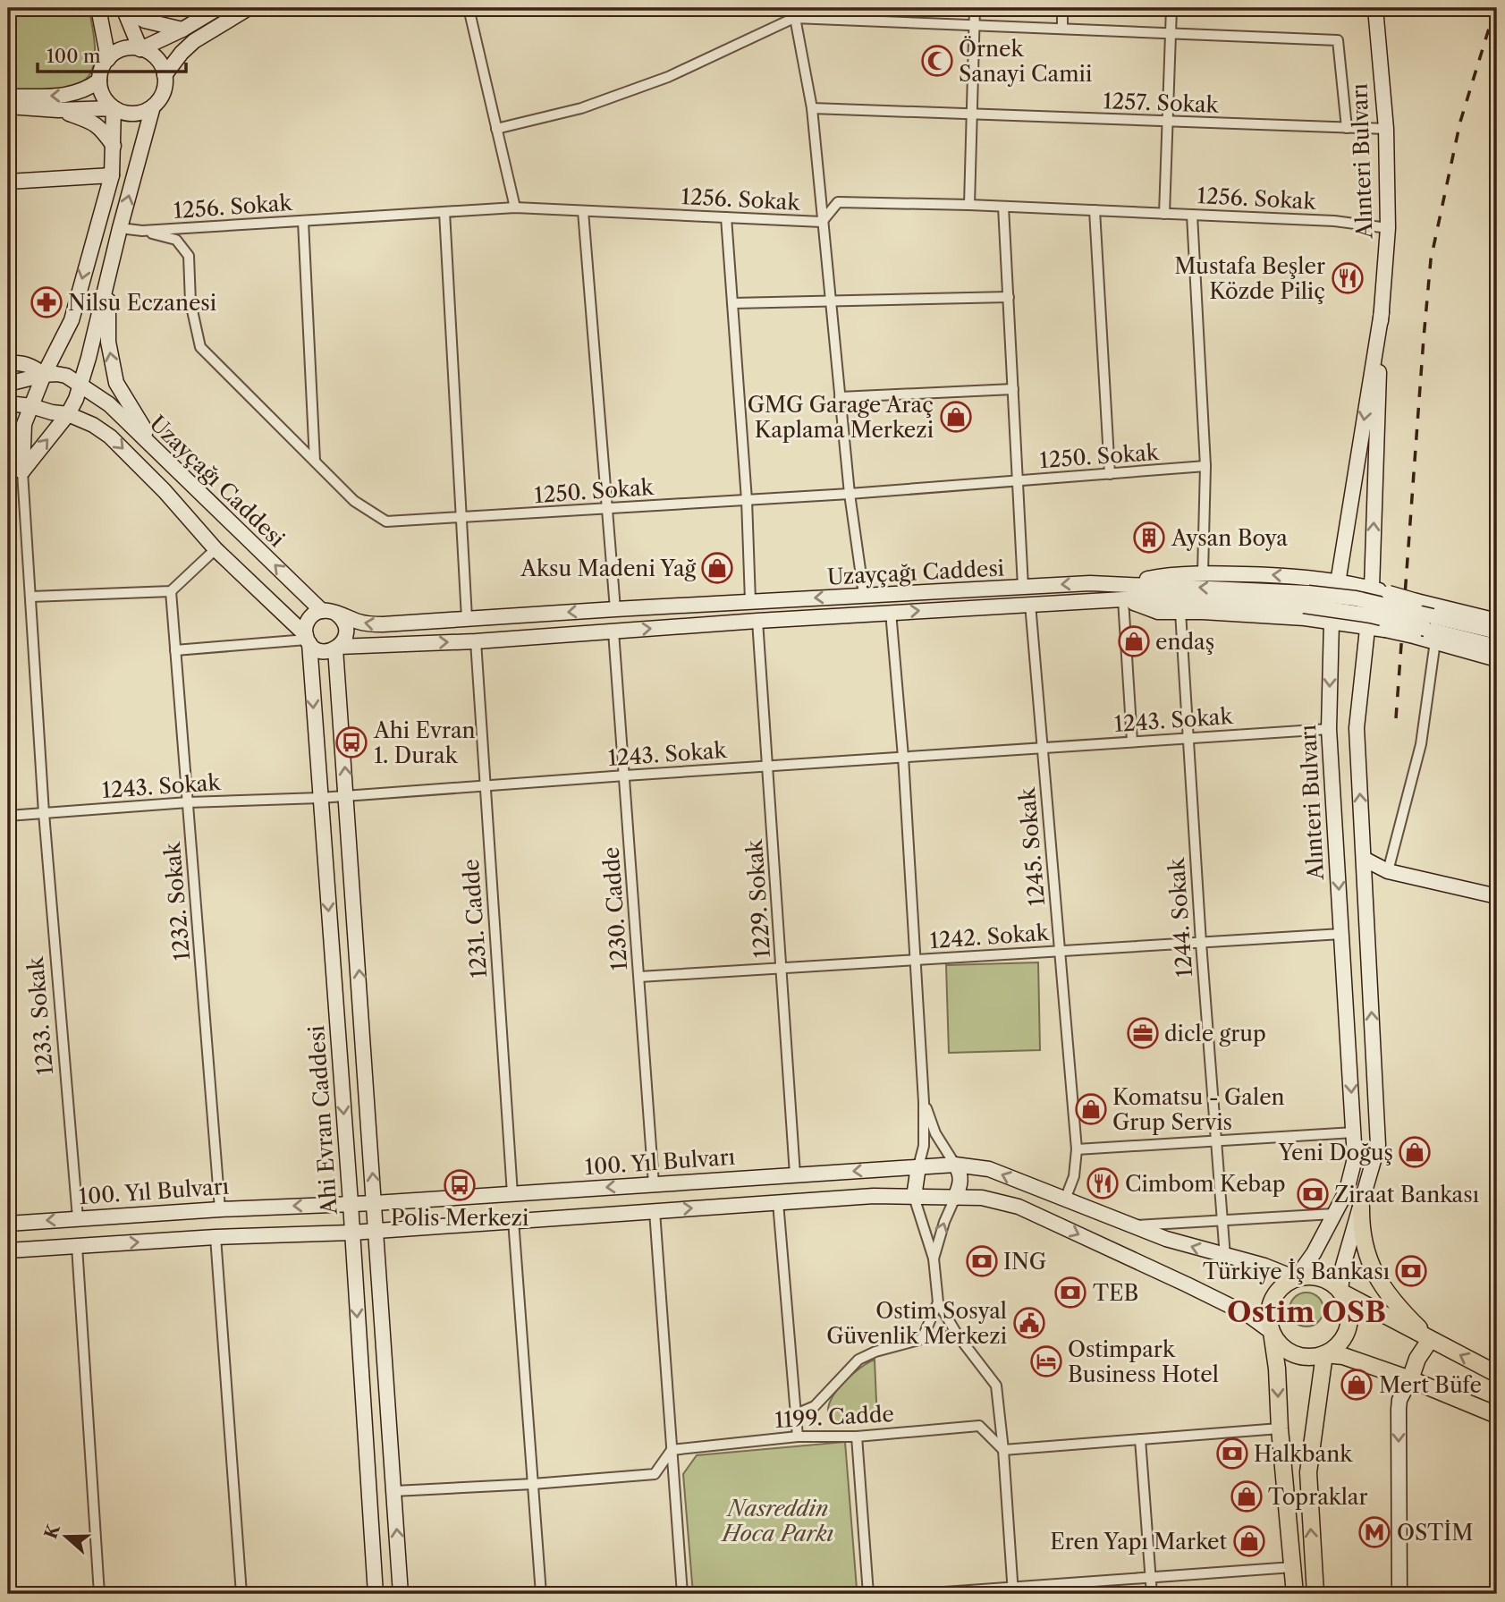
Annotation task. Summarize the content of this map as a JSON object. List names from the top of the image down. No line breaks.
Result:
{"streets":{"main road":["Alınteri Bulvarı","Uzayçağı Caddesi","Ahi Evran Caddesi","100. Yıl Bulvarı"],"street":["1257. Sokak","1256. Sokak","1250. Sokak","1243. Sokak","1245. Sokak","1229. Sokak","1232. Sokak","1230. Cadde","1244. Sokak","1231. Cadde","1242. Sokak","1233. Sokak","1199. Cadde"]},"crossings":[["1257. Sokak","Alınteri Bulvarı"],["Alınteri Bulvarı","1256. Sokak"],["Alınteri Bulvarı","1243. Sokak"],["Alınteri Bulvarı","1242. Sokak"],["Alınteri Bulvarı","100. Yıl Bulvarı"],["1256. Sokak","1250. Sokak"],["Uzayçağı Caddesi","1245. Sokak"],["Uzayçağı Caddesi","1229. Sokak"],["Uzayçağı Caddesi","1230. Cadde"],["Uzayçağı Caddesi","1231. Cadde"],["Uzayçağı Caddesi","Ahi Evran Caddesi"],["1243. Sokak","1245. Sokak"],["1243. Sokak","1229. Sokak"],["1243. Sokak","1232. Sokak"],["1243. Sokak","1230. Cadde"],["1243. Sokak","1244. Sokak"],["1243. Sokak","1231. Cadde"],["1243. Sokak","1233. Sokak"],["1243. Sokak","Ahi Evran Caddesi"],["1245. Sokak","1242. Sokak"],["1245. Sokak","100. Yıl Bulvarı"],["1229. Sokak","1242. Sokak"],["1229. Sokak","100. Yıl Bulvarı"],["1232. Sokak","100. Yıl Bulvarı"],["1230. Cadde","1242. Sokak"],["1230. Cadde","100. Yıl Bulvarı"],["1244. Sokak","1242. Sokak"],["1244. Sokak","100. Yıl Bulvarı"],["1231. Cadde","100. Yıl Bulvarı"],["1233. Sokak","100. Yıl Bulvarı"],["Ahi Evran Caddesi","100. Yıl Bulvarı"]],"districts":["Ostim OSB"],"parks":["Nasreddin Hoca Parkı"],"places":{"mosque":["Örnek Sanayi Camii"],"restaurant":["Mustafa Beşler Közde Piliç","Cimbom Kebap"],"pharmacy":["Nilsu Eczanesi"],"shop":["GMG Garage Araç Kaplama Merkezi","Aksu Madeni Yağ","endaş","Komatsu - Galen Grup Servis","Yeni Doğuş","Mert Büfe","Topraklar","Eren Yapı Market"],"building":["Aysan Boya"],"bus stop":["Ahi Evran 1. Durak","Polis Merkezi"],"office":["dicle grup"],"bank":["Ziraat Bankası","ING","Türkiye İş Bankası","TEB","Halkbank"],"public building":["Ostim Sosyal Güvenlik Merkezi"],"hotel":["Ostimpark Business Hotel"],"metro station":["OSTİM"]},"scale_bar":"100 m","north":"left"}
